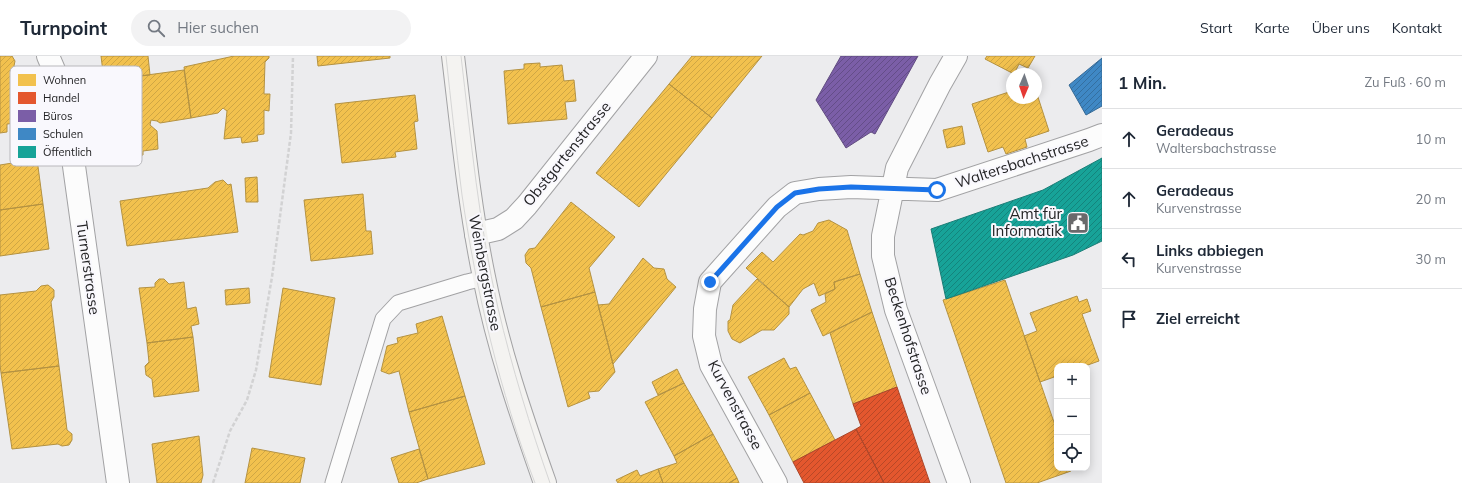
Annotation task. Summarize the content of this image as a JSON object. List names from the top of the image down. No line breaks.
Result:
{"streets":{"street":["Obstgartenstrasse","Waltersbachstrasse","Turnerstrasse","Weinbergstrasse","Beckenhofstrasse","Kurvenstrasse"]},"crossings":[["Obstgartenstrasse","Weinbergstrasse"],["Waltersbachstrasse","Beckenhofstrasse"],["Waltersbachstrasse","Kurvenstrasse"],["Beckenhofstrasse","Kurvenstrasse"]],"places":{"public building":["Amt für Informatik"]},"legend":["Wohnen","Handel","Büros","Schulen","Öffentlich"],"north":"bottom","page":{"header":"Turnpoint","search":"Hier suchen","nav":["Start","Karte","Über uns","Kontakt"],"heading":["1 Min.","Zu Fuß · 60 m"],"list":[["Geradeaus","Waltersbachstrasse","10 m"],["Geradeaus","Kurvenstrasse","20 m"],["Links abbiegen","Kurvenstrasse","30 m"],"Ziel erreicht"],"map_buttons":["+","−"]}}
